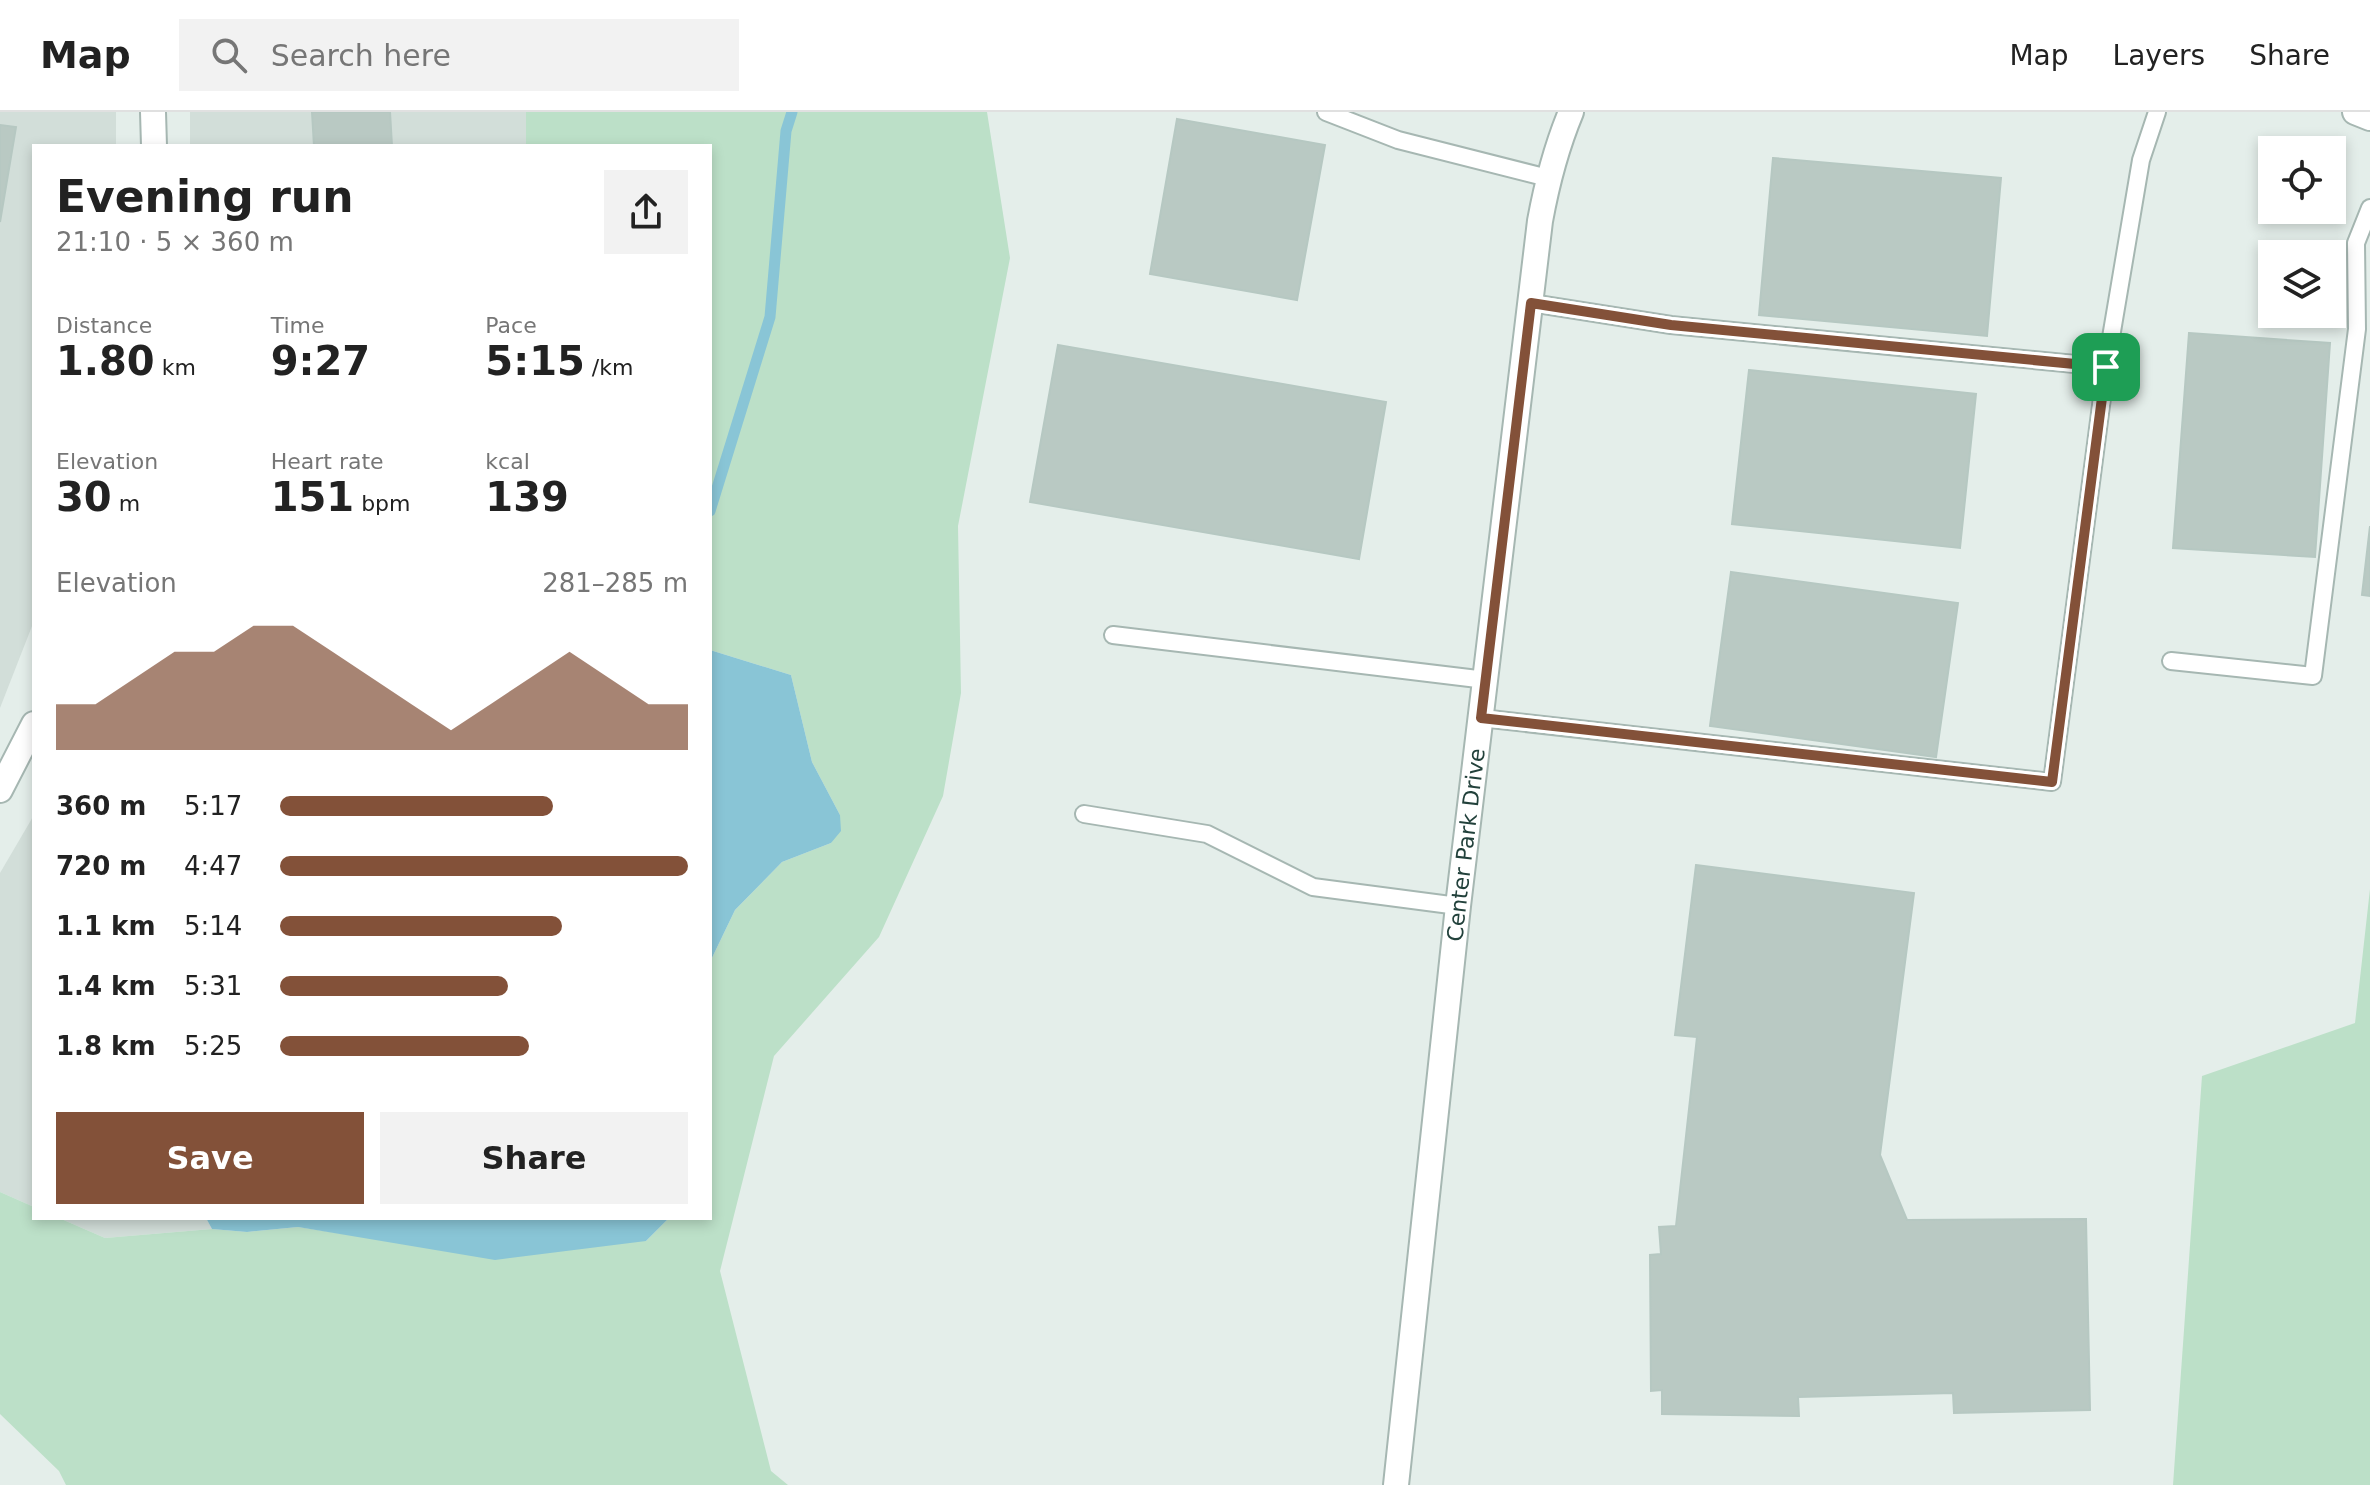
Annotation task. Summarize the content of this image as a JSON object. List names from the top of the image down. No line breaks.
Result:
{"streets":{"street":["Center Park Drive"]},"page":{"header":"Map","search":"Search here","nav":["Map","Layers","Share"],"heading":["Evening run","21:10 · 5 × 360 m"],"stats":[["Distance","1.80 km"],["Time","9:27"],["Pace","5:15 /km"],["Elevation","30 m"],["Heart rate","151 bpm"],["kcal","139"]],"chart":["Elevation","281–285 m"],"list":[{"name":"360 m","note":"5:17"},{"name":"720 m","note":"4:47"},{"name":"1.1 km","note":"5:14"},{"name":"1.4 km","note":"5:31"},{"name":"1.8 km","note":"5:25"}],"buttons":["Save","Share"]}}
